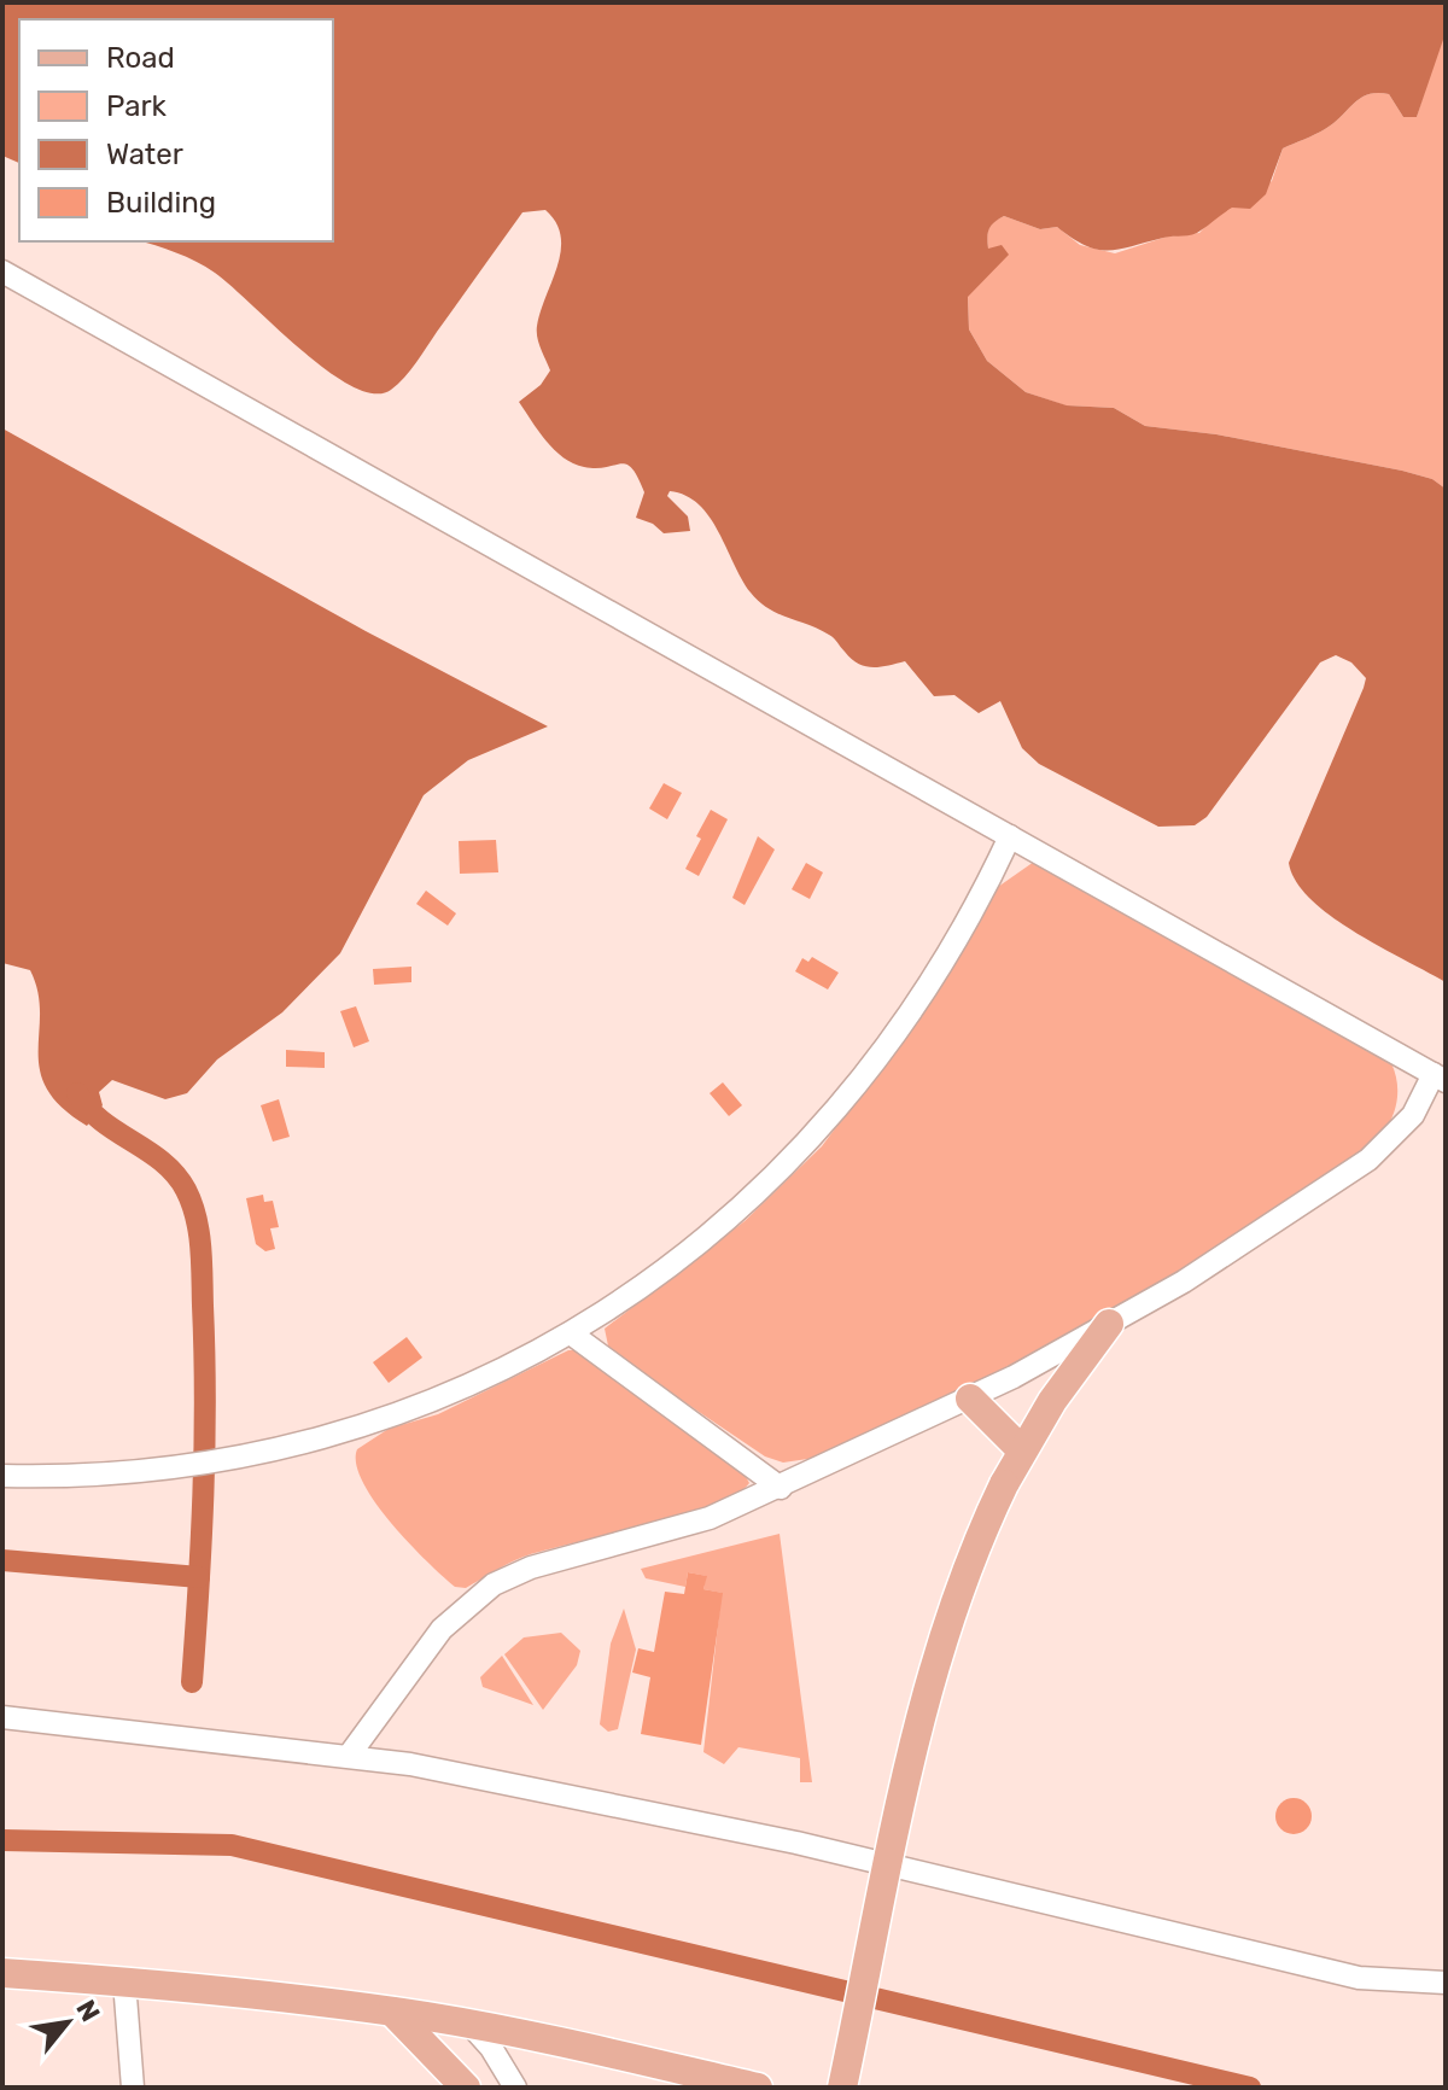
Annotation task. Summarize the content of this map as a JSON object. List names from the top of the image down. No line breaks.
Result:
{"legend":["Road","Park","Water","Building"],"north":"top right"}
